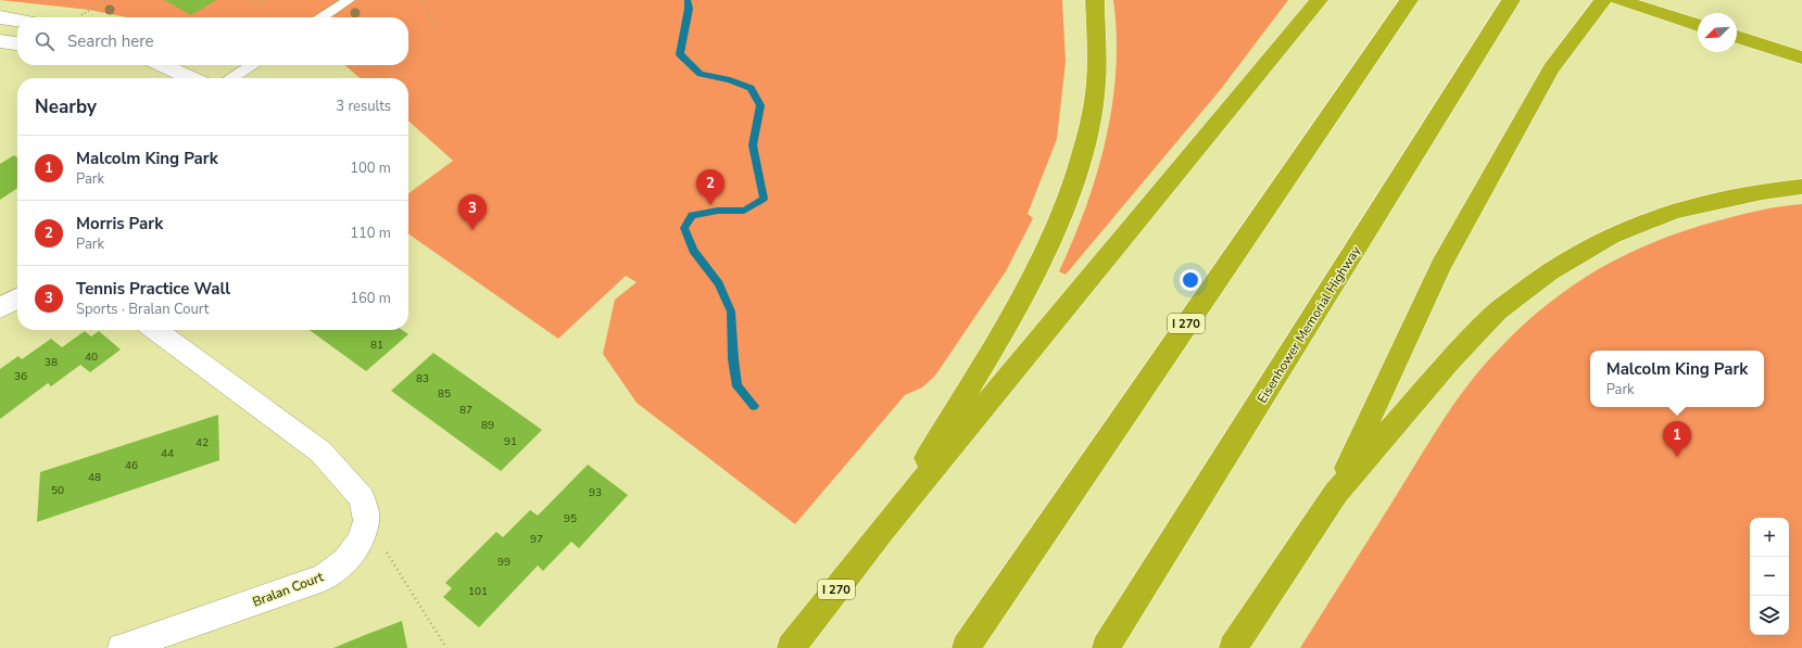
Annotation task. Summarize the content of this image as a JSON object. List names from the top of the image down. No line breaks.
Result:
{"streets":{"highway":["I 270","Eisenhower Memorial Highway"],"street":["Bralan Court"]},"house_numbers":["81","40","38","36","83","85","87","89","91","42","44","46","48","50","93","95","97","99","101"],"north":"bottom left","page":{"search":"Search here","heading":["Nearby","3 results"],"list":[{"mark":"1","name":"Malcolm King Park","note":"Park","value":"100 m"},{"mark":"2","name":"Morris Park","note":"Park","value":"110 m"},{"mark":"3","name":"Tennis Practice Wall","note":"Sports · Bralan Court","value":"160 m"}],"pins":["2","3","1"],"popup":["Malcolm King Park","Park"],"map_buttons":["+","−"]}}
